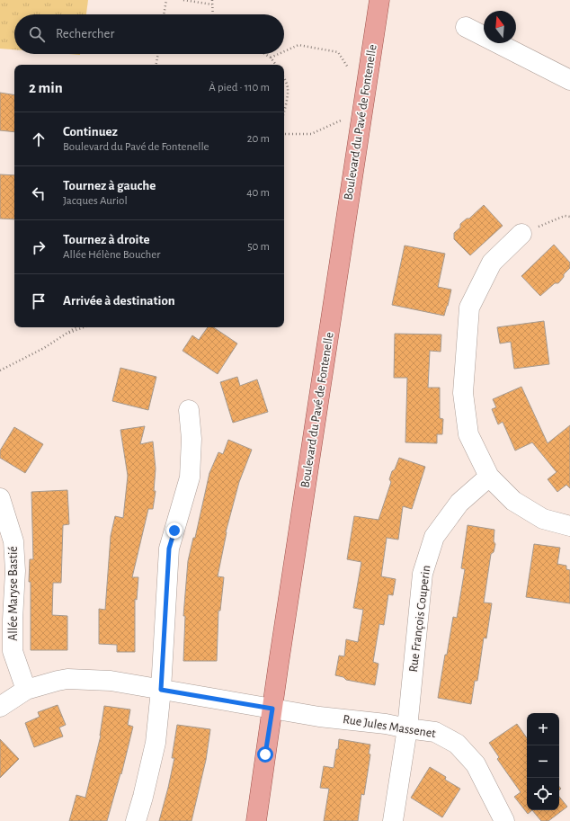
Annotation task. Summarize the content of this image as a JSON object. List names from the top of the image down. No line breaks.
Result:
{"streets":{"main road":["Boulevard du Pavé de Fontenelle"],"street":["Allée Maryse Bastié","Rue François Couperin","Rue Jules Massenet"]},"crossings":[["Boulevard du Pavé de Fontenelle","Rue Jules Massenet"],["Allée Maryse Bastié","Rue Jules Massenet"],["Rue François Couperin","Rue Jules Massenet"]],"north":"top","page":{"search":"Rechercher","heading":["2 min","À pied · 110 m"],"list":[["Continuez","Boulevard du Pavé de Fontenelle","20 m"],["Tournez à gauche","Jacques Auriol","40 m"],["Tournez à droite","Allée Hélène Boucher","50 m"],"Arrivée à destination"],"map_buttons":["+","−"]}}
